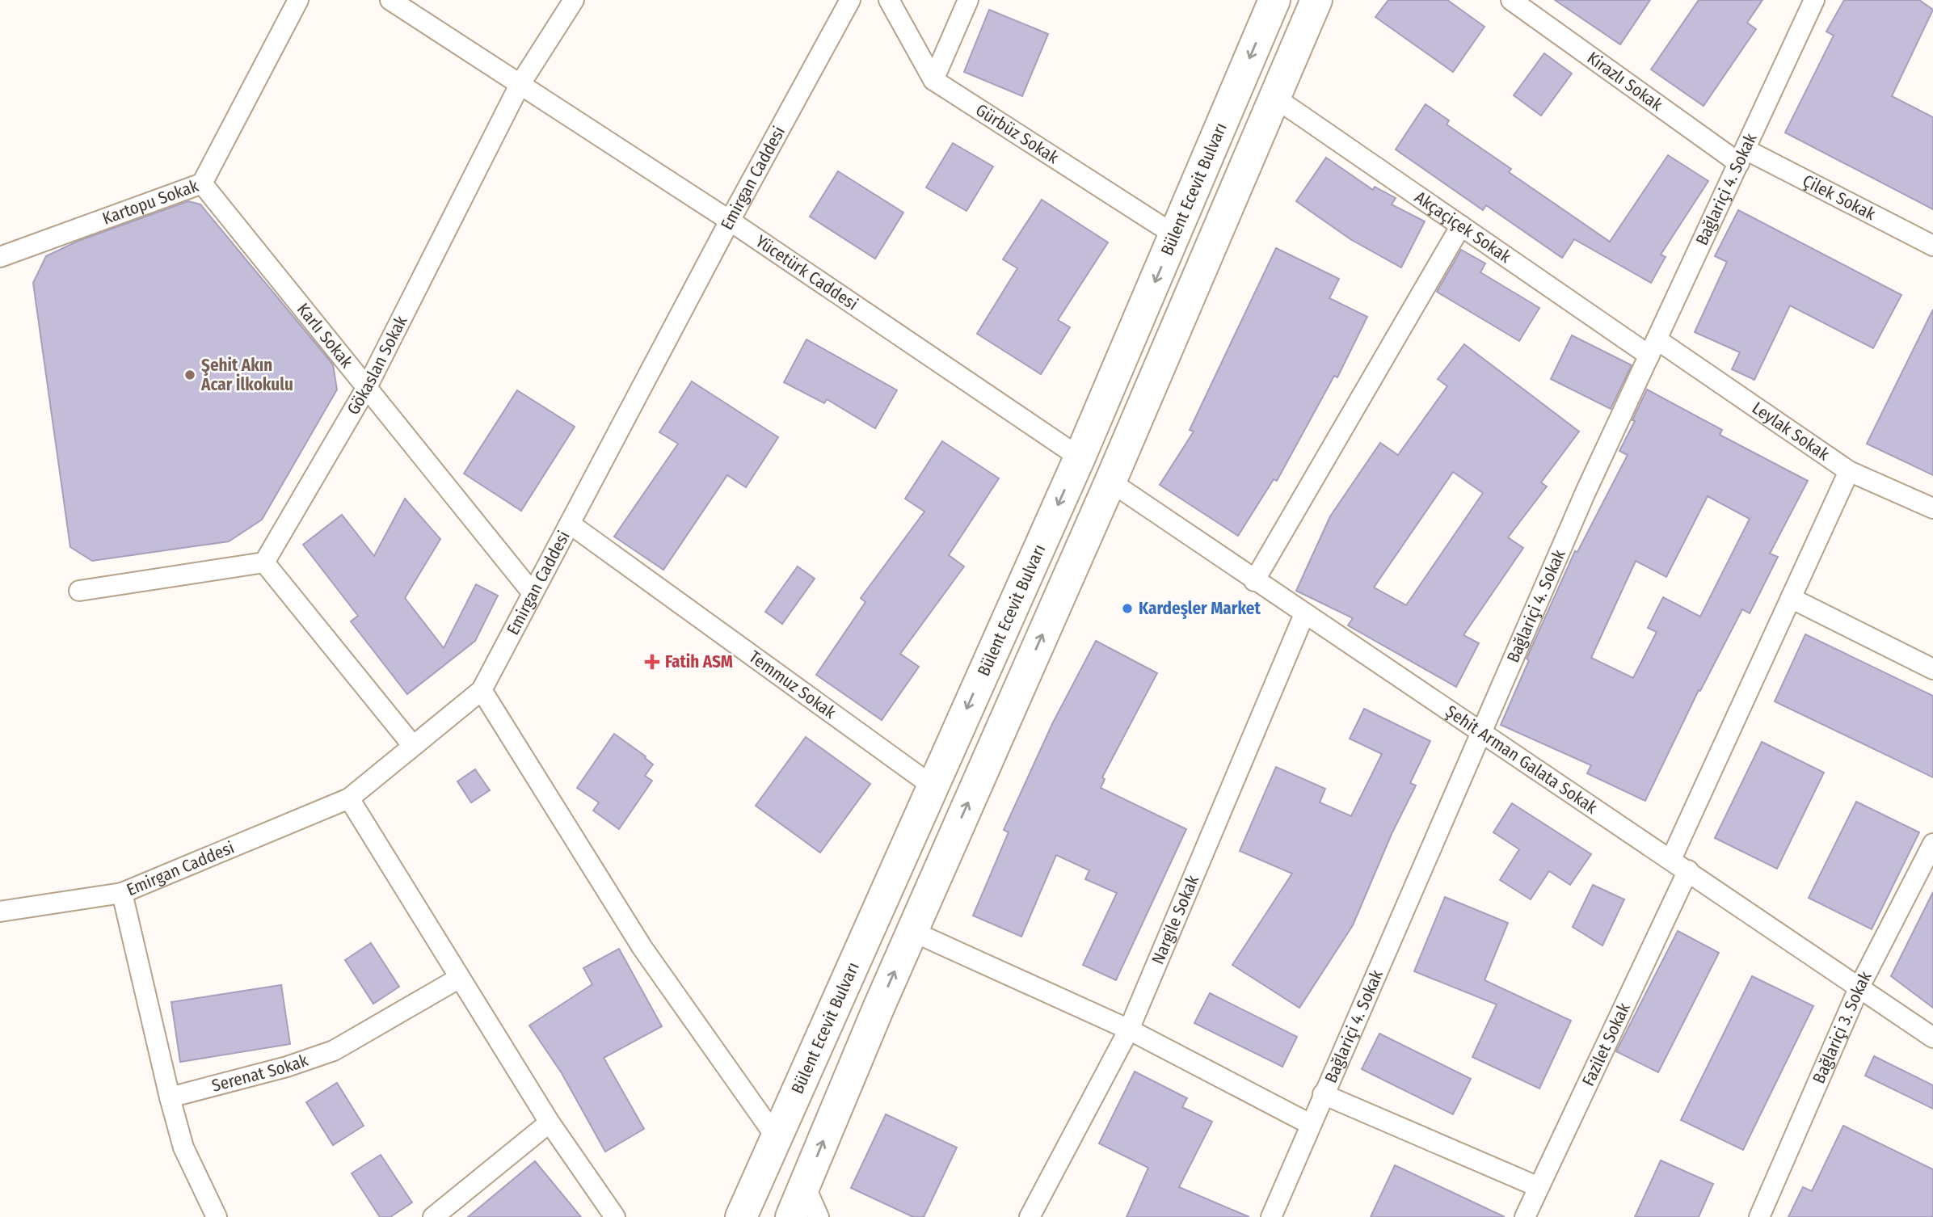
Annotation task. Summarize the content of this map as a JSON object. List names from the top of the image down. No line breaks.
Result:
{"streets":{"main road":["Bülent Ecevit Bulvarı"],"street":["Kirazlı Sokak","Gürbüz Sokak","Emirgan Caddesi","Bağlariçi 4. Sokak","Çilek Sokak","Kartopu Sokak","Akçaçiçek Sokak","Yücetürk Caddesi","Karlı Sokak","Gökaslan Sokak","Leylak Sokak","Temmuz Sokak","Şehit Arman Galata Sokak","Nargile Sokak","Bağlariçi 3. Sokak","Fazilet Sokak","Serenat Sokak"]},"crossings":[["Kirazlı Sokak","Bağlariçi 4. Sokak"],["Kirazlı Sokak","Çilek Sokak"],["Gürbüz Sokak","Bülent Ecevit Bulvarı"],["Emirgan Caddesi","Yücetürk Caddesi"],["Emirgan Caddesi","Karlı Sokak"],["Emirgan Caddesi","Temmuz Sokak"],["Bağlariçi 4. Sokak","Çilek Sokak"],["Bağlariçi 4. Sokak","Akçaçiçek Sokak"],["Bağlariçi 4. Sokak","Leylak Sokak"],["Bağlariçi 4. Sokak","Şehit Arman Galata Sokak"],["Bülent Ecevit Bulvarı","Yücetürk Caddesi"],["Bülent Ecevit Bulvarı","Temmuz Sokak"],["Kartopu Sokak","Karlı Sokak"],["Akçaçiçek Sokak","Leylak Sokak"],["Yücetürk Caddesi","Gökaslan Sokak"],["Karlı Sokak","Gökaslan Sokak"],["Leylak Sokak","Fazilet Sokak"],["Şehit Arman Galata Sokak","Nargile Sokak"],["Şehit Arman Galata Sokak","Bağlariçi 3. Sokak"],["Şehit Arman Galata Sokak","Fazilet Sokak"]],"places":{"other":["Şehit Akın Acar İlkokulu","Kardeşler Market"],"health":["Fatih ASM"]}}
